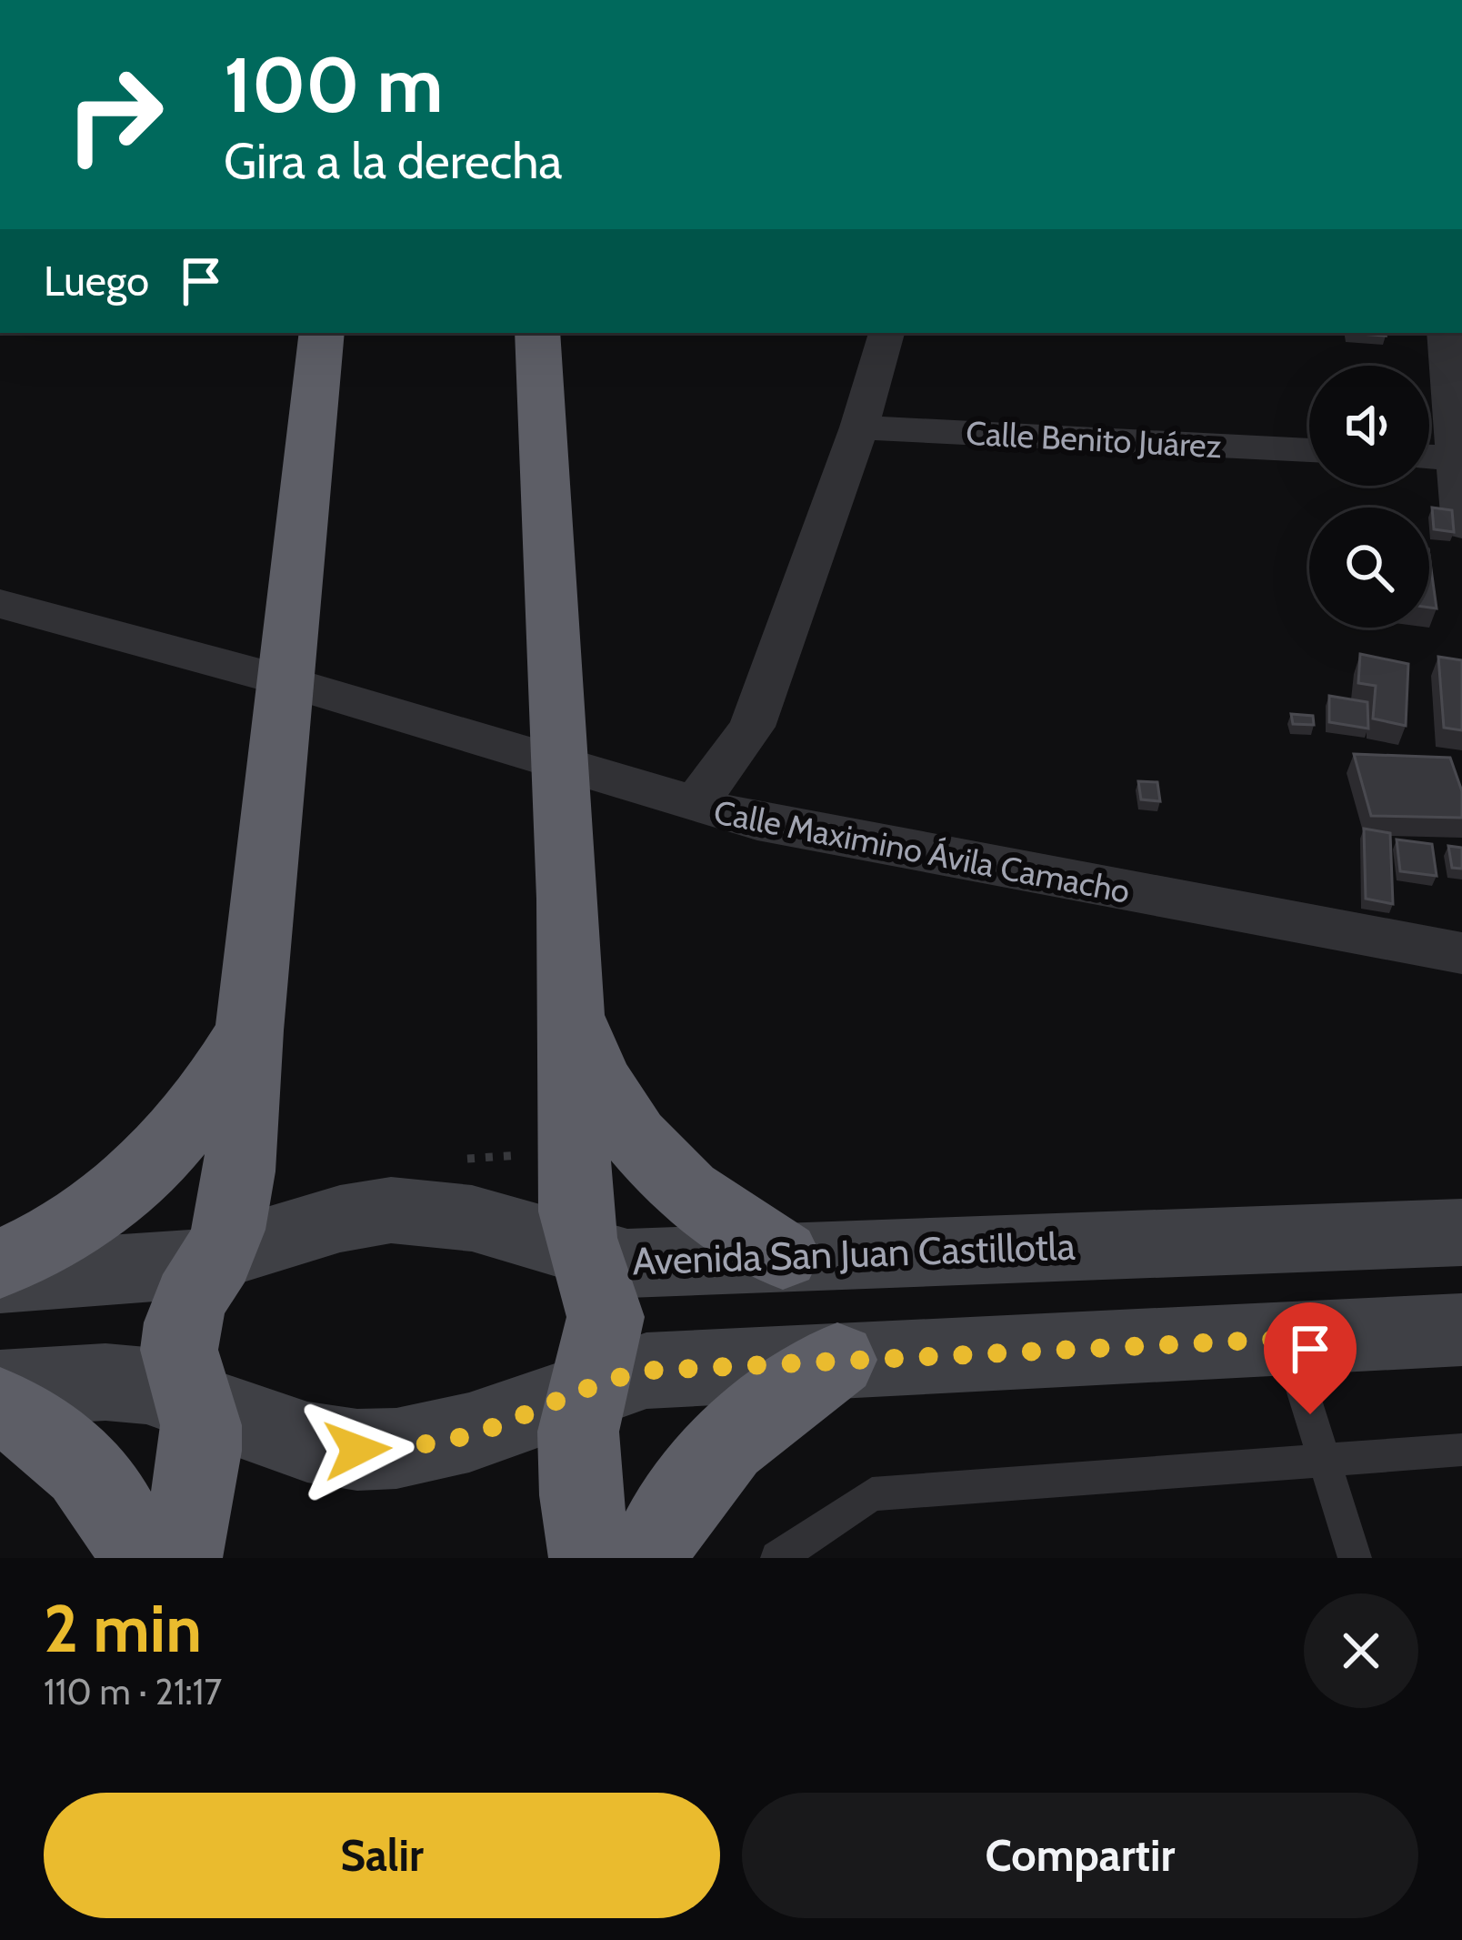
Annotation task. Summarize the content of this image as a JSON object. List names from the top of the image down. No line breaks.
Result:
{"streets":{"main road":["Avenida San Juan Castillotla"],"street":["Calle Benito Juárez","Calle Maximino Ávila Camacho"]},"crossings":[["Calle Benito Juárez","Calle Maximino Ávila Camacho"]],"page":{"turn":["100 m","Gira a la derecha"],"then":"Luego","heading":["2 min","110 m · 21:17"],"buttons":["Salir","Compartir"]}}
